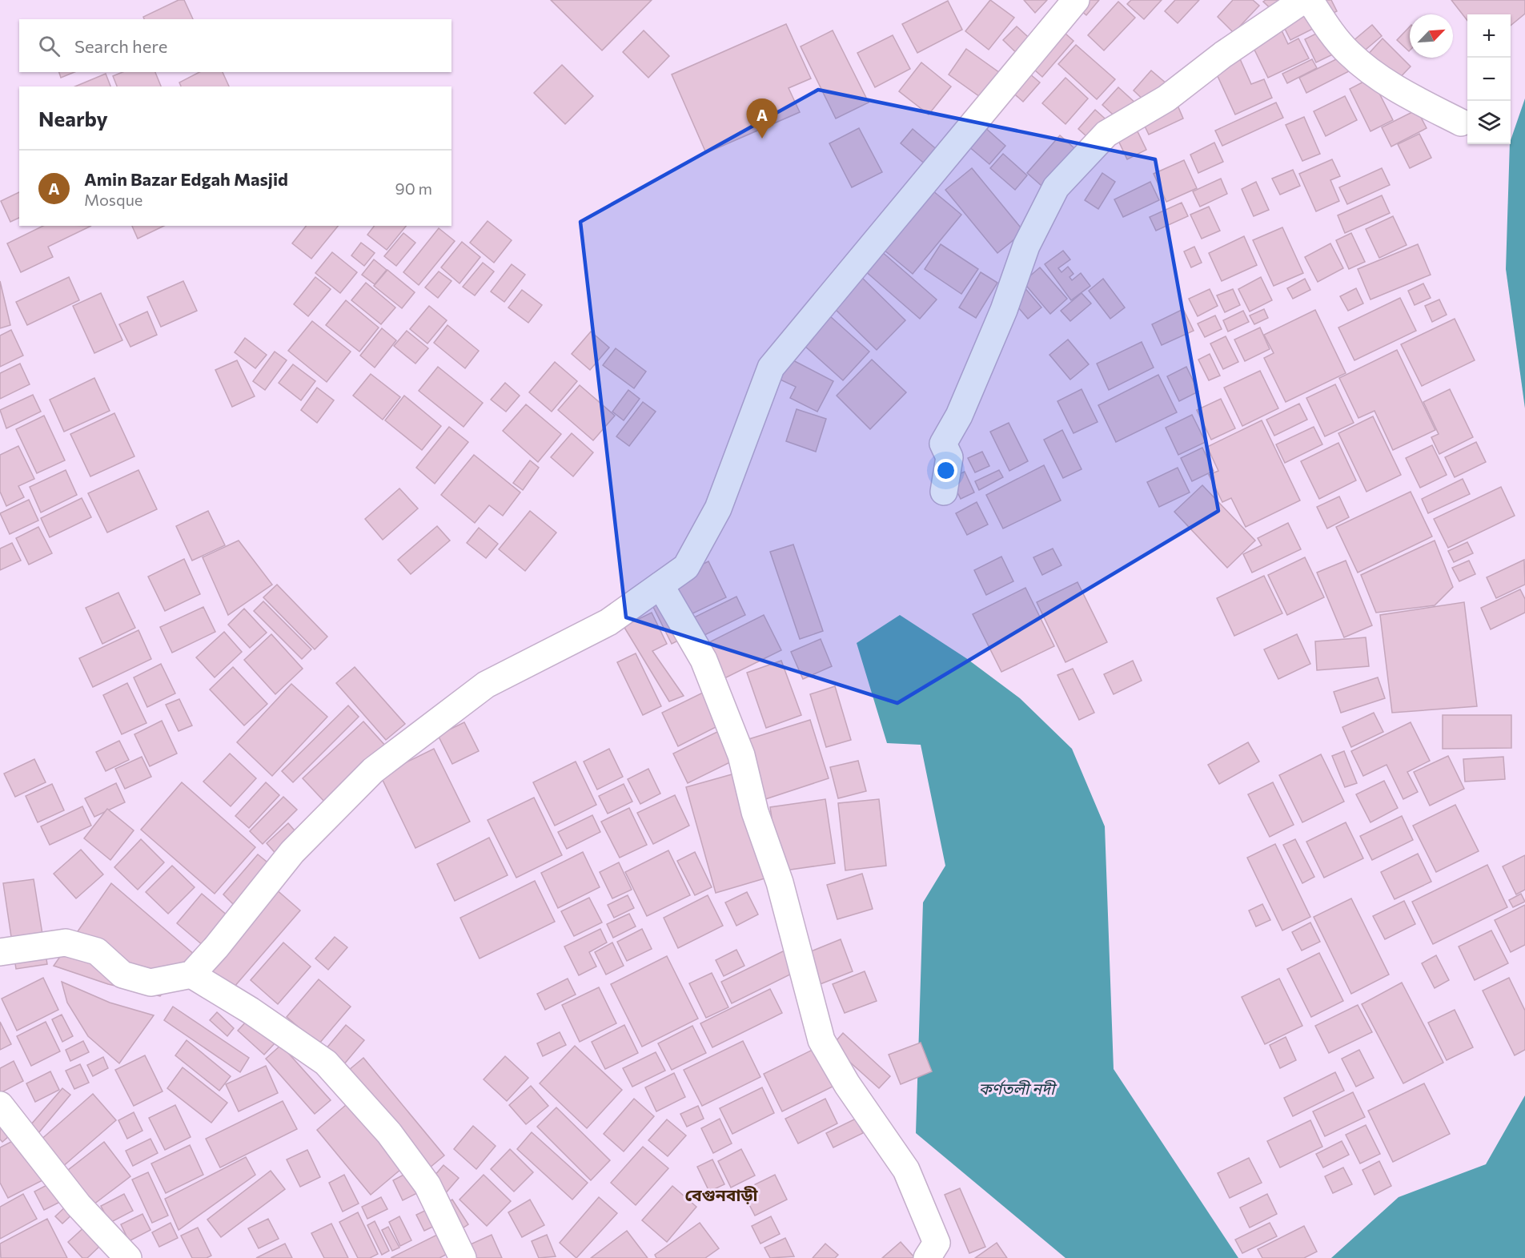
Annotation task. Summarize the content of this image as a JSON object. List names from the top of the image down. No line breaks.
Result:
{"districts":["বেগুনবাড়ী"],"water":["কর্ণতলী নদী"],"north":"top right","page":{"map_buttons":["+","−"],"search":"Search here","heading":"Nearby","pins":"A","list":[{"mark":"A","name":"Amin Bazar Edgah Masjid","note":"Mosque","value":"90 m"}]}}
